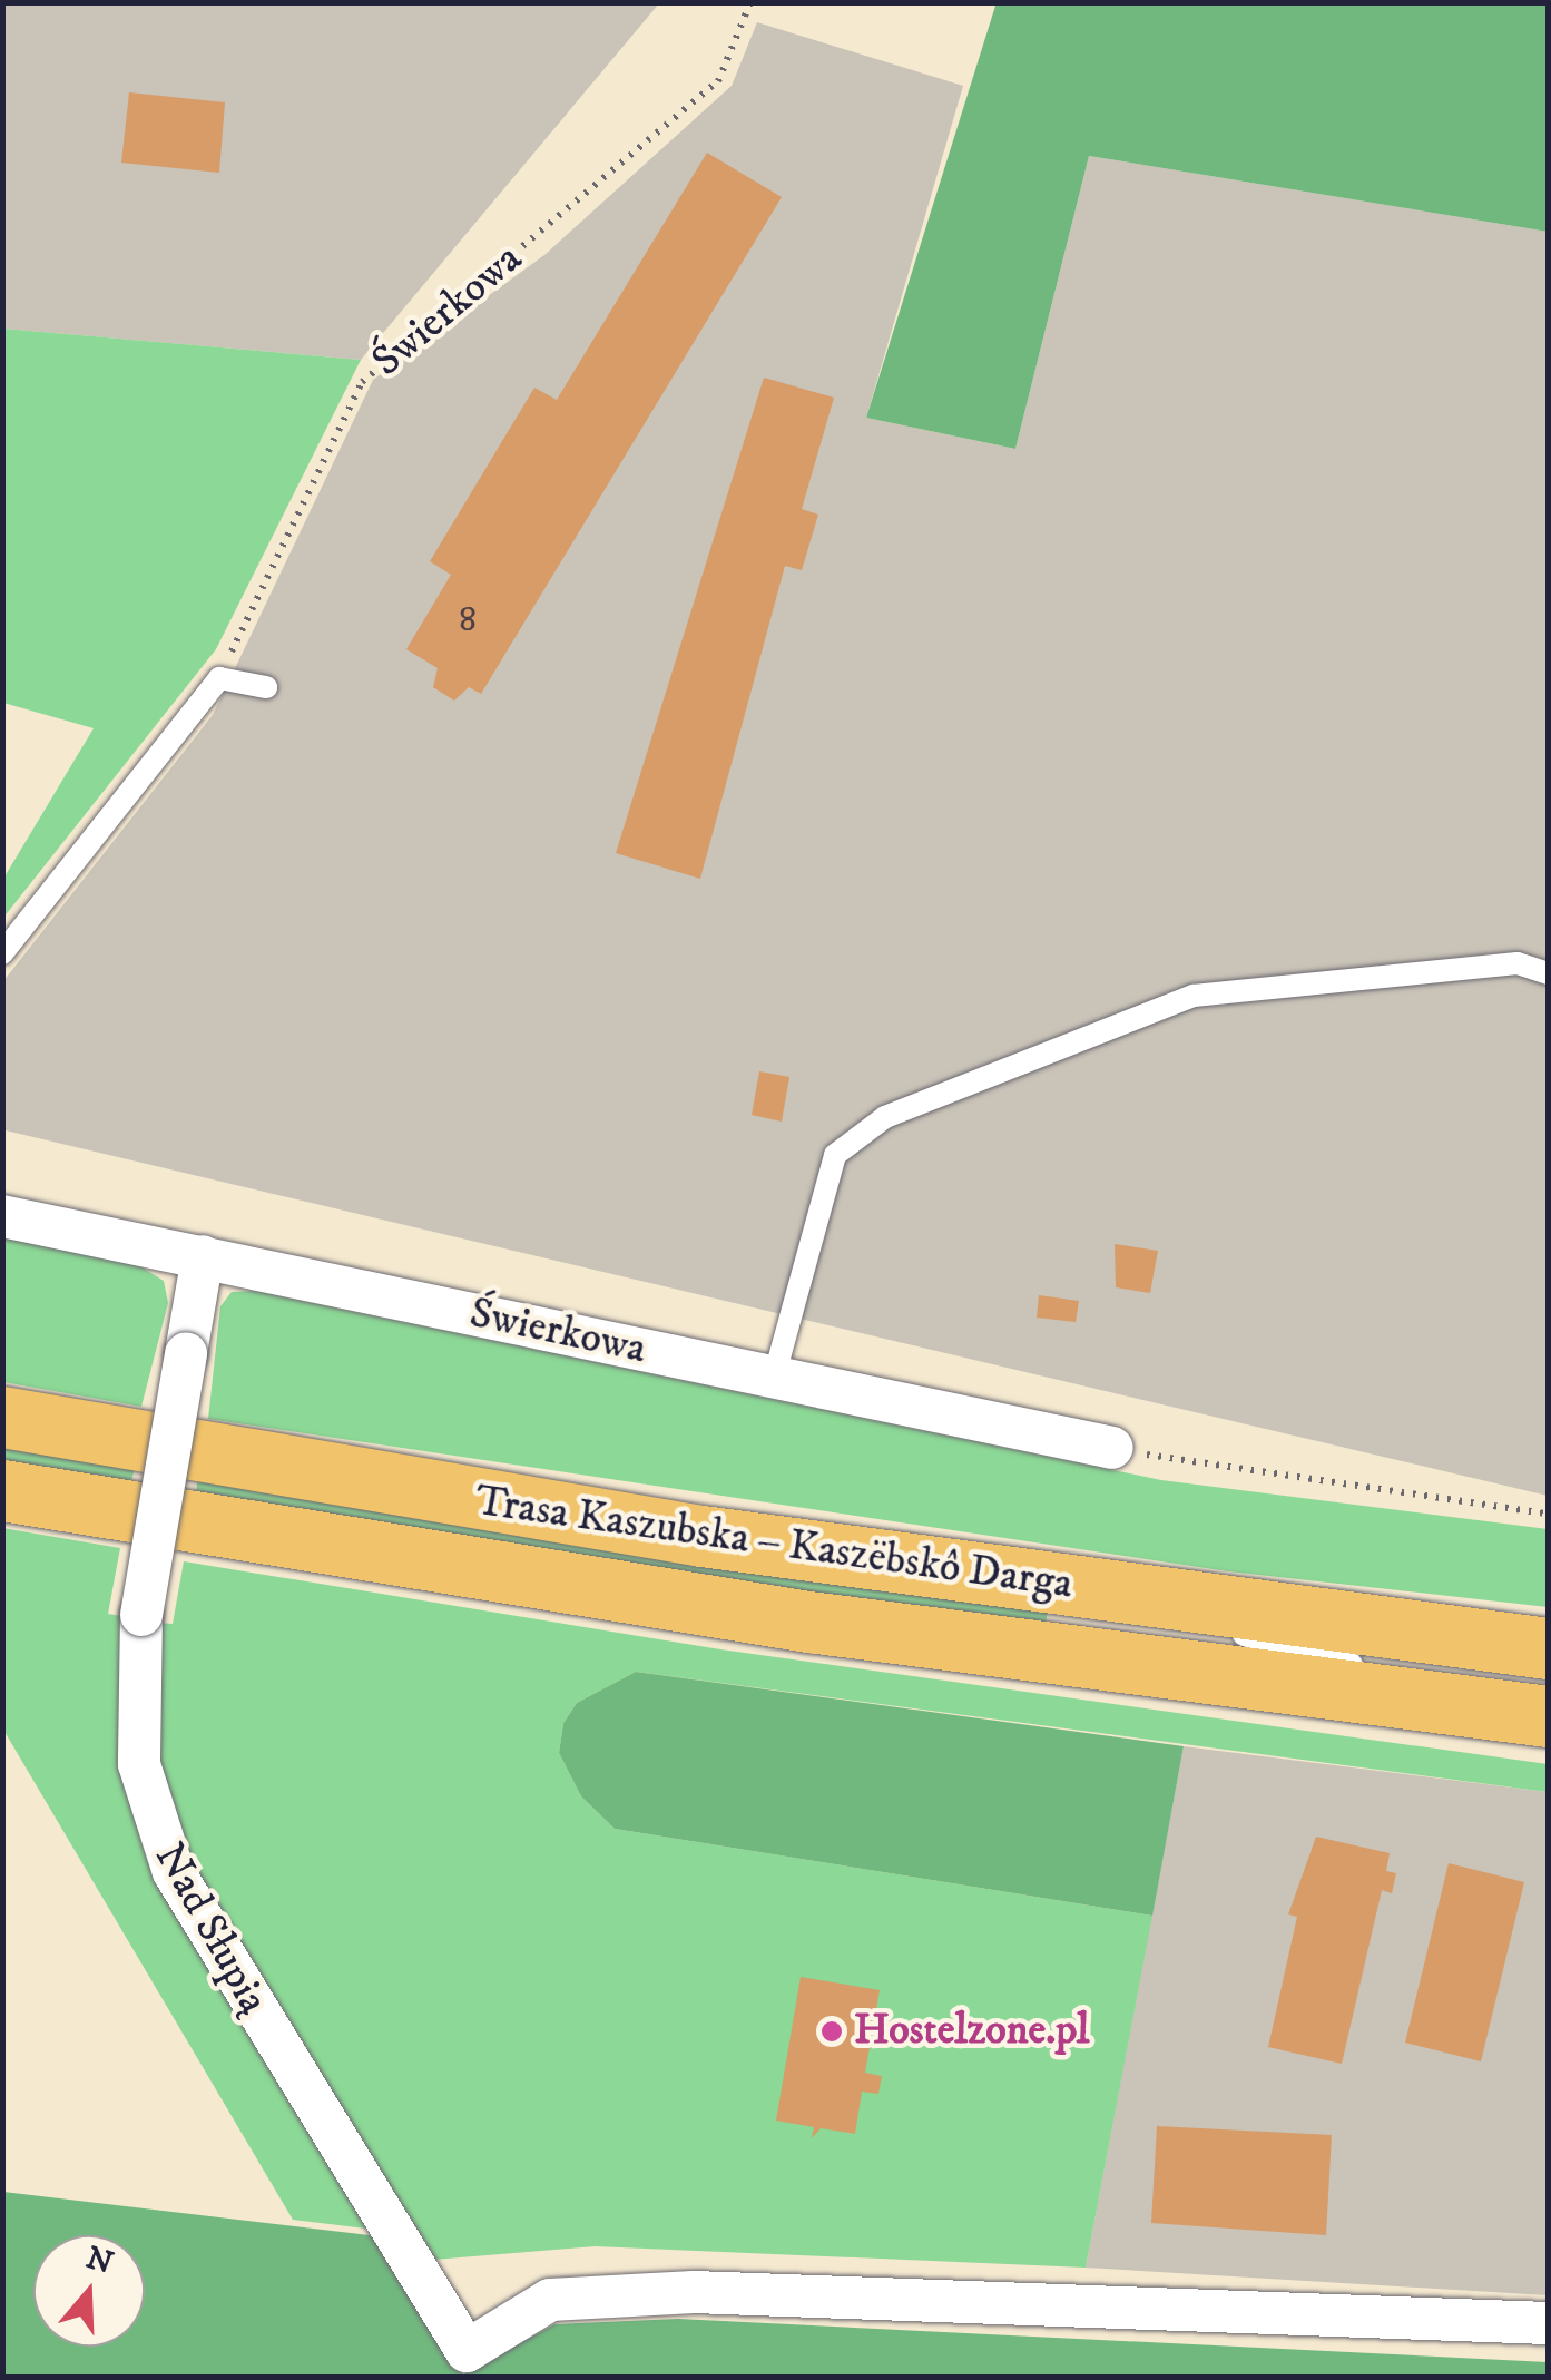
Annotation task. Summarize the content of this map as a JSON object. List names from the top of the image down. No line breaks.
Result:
{"streets":{"highway":["Trasa Kaszubska – Kaszëbskô Darga"],"street":["Świerkowa","Nad Słupią"]},"crossings":[["Świerkowa","Nad Słupią"]],"places":["Hostelzone.pl"],"house_numbers":["8"],"north":"top"}
